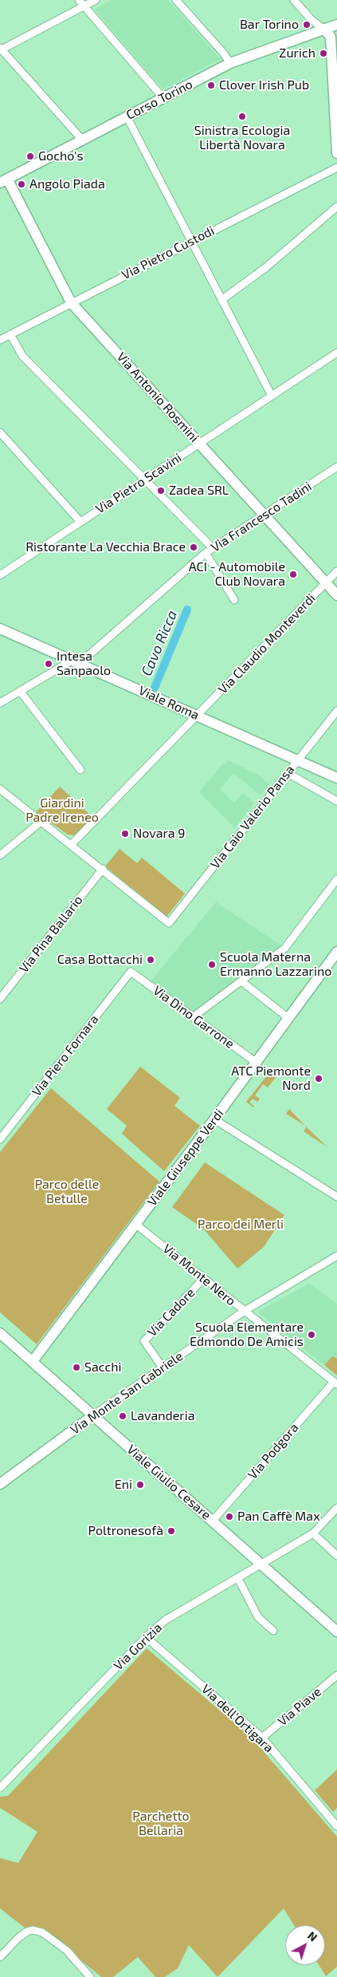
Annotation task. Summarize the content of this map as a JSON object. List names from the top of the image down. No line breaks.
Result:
{"streets":{"street":["Corso Torino","Via Pietro Custodi","Via Antonio Rosmini","Via Pietro Scavini","Via Francesco Tadini","Via Claudio Monteverdi","Viale Roma","Via Caio Valerio Pansa","Via Pina Ballario","Via Dino Garrone","Via Piero Fornara","Viale Giuseppe Verdi","Via Monte Nero","Via Cadore","Via Monte San Gabriele","Via Podgora","Viale Giulio Cesare","Via Gorizia","Via Piave","Via dell'Ortigara"]},"crossings":[["Corso Torino","Via Antonio Rosmini"],["Via Pietro Custodi","Via Antonio Rosmini"],["Via Antonio Rosmini","Via Pietro Scavini"],["Via Antonio Rosmini","Via Francesco Tadini"],["Via Antonio Rosmini","Via Claudio Monteverdi"],["Via Francesco Tadini","Viale Roma"],["Via Claudio Monteverdi","Viale Roma"],["Viale Roma","Via Caio Valerio Pansa"],["Via Caio Valerio Pansa","Via Pina Ballario"],["Via Dino Garrone","Via Piero Fornara"],["Via Dino Garrone","Viale Giuseppe Verdi"],["Viale Giuseppe Verdi","Via Monte Nero"],["Viale Giuseppe Verdi","Viale Giulio Cesare"],["Via Monte Nero","Via Cadore"],["Via Monte Nero","Via Monte San Gabriele"],["Via Monte Nero","Via Podgora"],["Via Cadore","Via Monte San Gabriele"],["Via Monte San Gabriele","Viale Giulio Cesare"],["Via Podgora","Viale Giulio Cesare"],["Viale Giulio Cesare","Via Gorizia"],["Via Gorizia","Via dell'Ortigara"],["Via Piave","Via dell'Ortigara"]],"water":["Cavo Ricca"],"parks":["Giardini Padre Ireneo","Parco delle Betulle","Parco dei Merli","Parchetto Bellaria"],"places":["Bar Torino","Zurich","Clover Irish Pub","Sinistra Ecologia Libertà Novara","Gocho's","Angolo Piada","Zadea SRL","Ristorante La Vecchia Brace","ACI - Automobile Club Novara","Intesa Sanpaolo","Novara 9","Casa Bottacchi","Scuola Materna Ermanno Lazzarino","ATC Piemonte Nord","Scuola Elementare Edmondo De Amicis","Sacchi","Lavanderia","Eni","Pan Caffè Max","Poltronesofà"],"north":"top right"}
